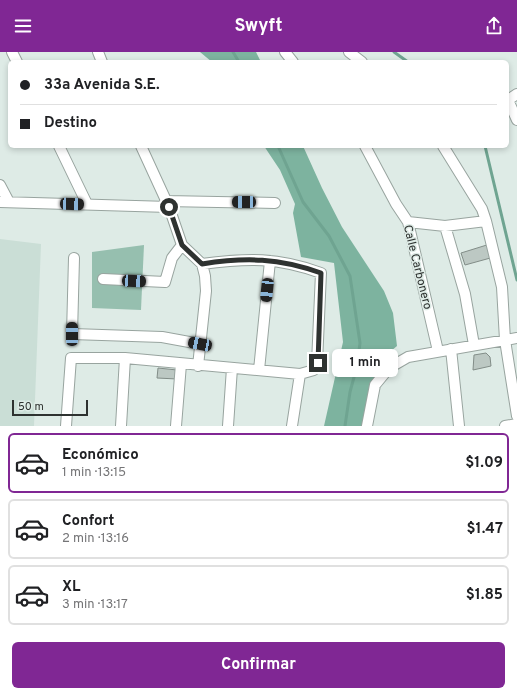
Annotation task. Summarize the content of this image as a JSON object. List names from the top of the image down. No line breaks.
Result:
{"streets":{"street":["Calle Carbonero"]},"scale_bar":"50 m","page":{"header":"Swyft","banner":["33a Avenida S.E.","Destino"],"bubble":"1 min","scale":"50 m","list":[{"name":"Económico","note":"1 min · 13:15","value":"$1.09"},{"name":"Confort","note":"2 min · 13:16","value":"$1.47"},{"name":"XL","note":"3 min · 13:17","value":"$1.85"}],"buttons":"Confirmar"}}
